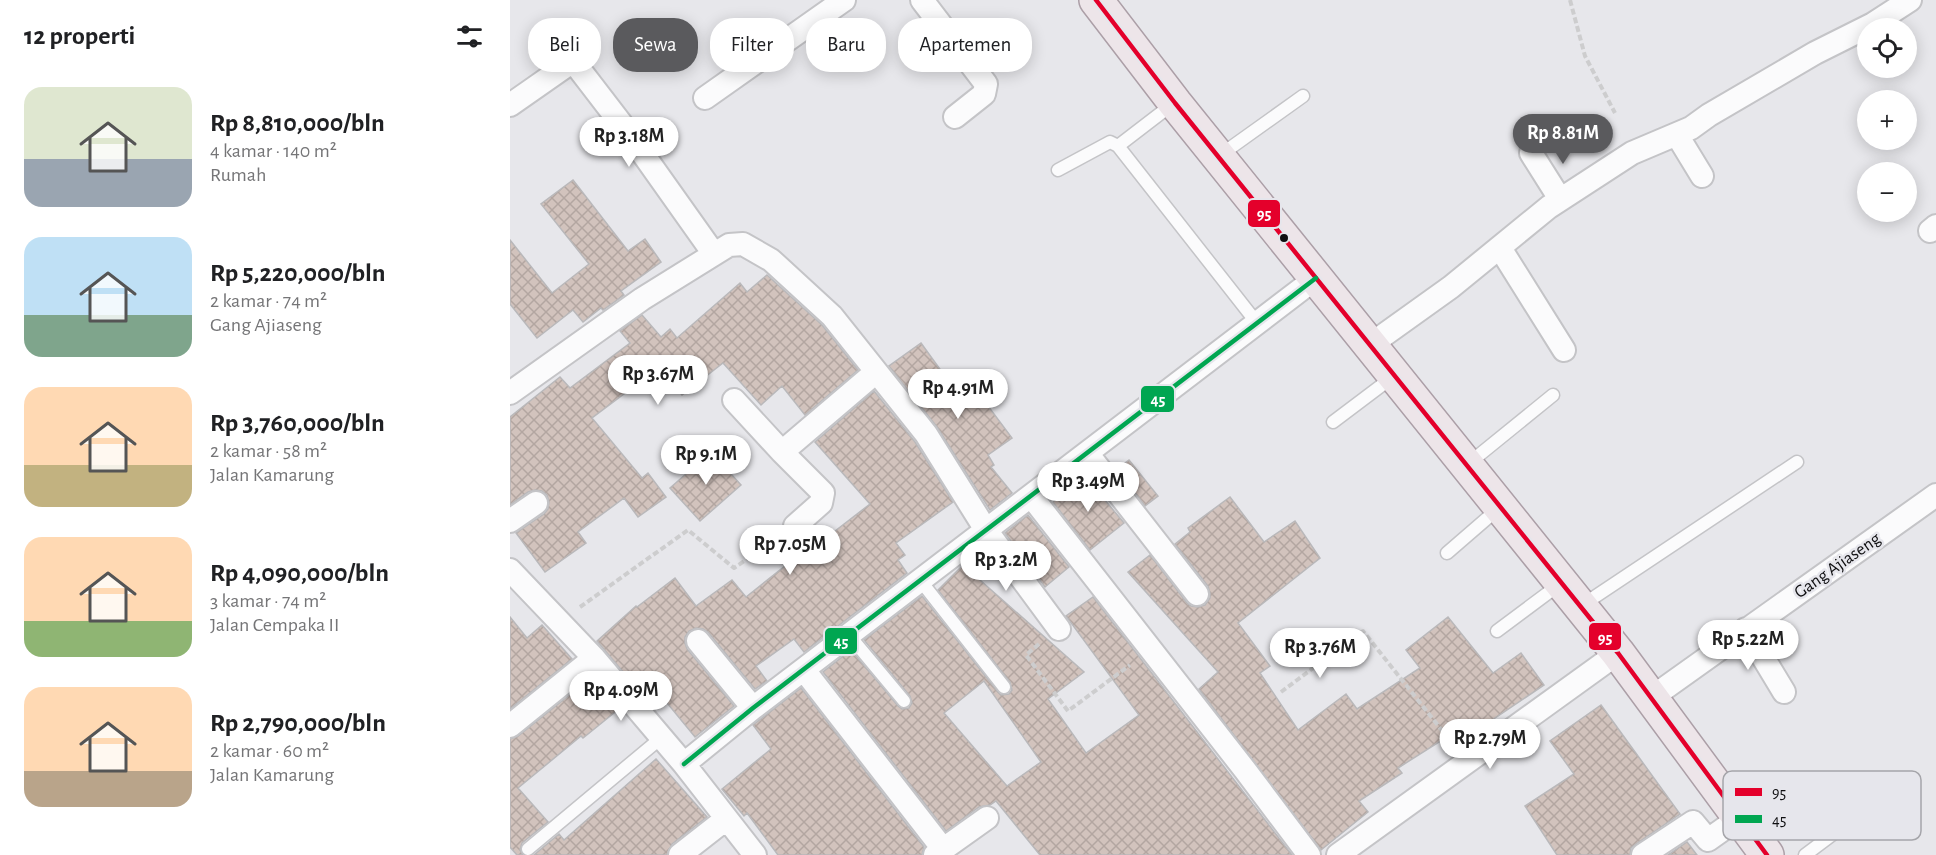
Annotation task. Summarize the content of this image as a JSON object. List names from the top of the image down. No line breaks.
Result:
{"streets":{"street":["Gang Ajiaseng"]},"lines":["transit line 95","transit line 45"],"legend":["95","45"],"page":{"heading":"12 properti","map_buttons":["+","−"],"chip":["Beli","Sewa","Filter","Baru","Apartemen"],"list":[{"name":"Rp 8,810,000/bln","note":"4 kamar · 140 m² · Rumah"},{"name":"Rp 5,220,000/bln","note":"2 kamar · 74 m² · Gang Ajiaseng"},{"name":"Rp 3,760,000/bln","note":"2 kamar · 58 m² · Jalan Kamarung"},{"name":"Rp 4,090,000/bln","note":"3 kamar · 74 m² · Jalan Cempaka II"},{"name":"Rp 2,790,000/bln","note":"2 kamar · 60 m² · Jalan Kamarung"}],"price":["Rp 8.81M","Rp 3.18M","Rp 3.67M","Rp 4.91M","Rp 9.1M","Rp 3.49M","Rp 7.05M","Rp 3.2M","Rp 5.22M","Rp 3.76M","Rp 4.09M","Rp 2.79M"]}}
